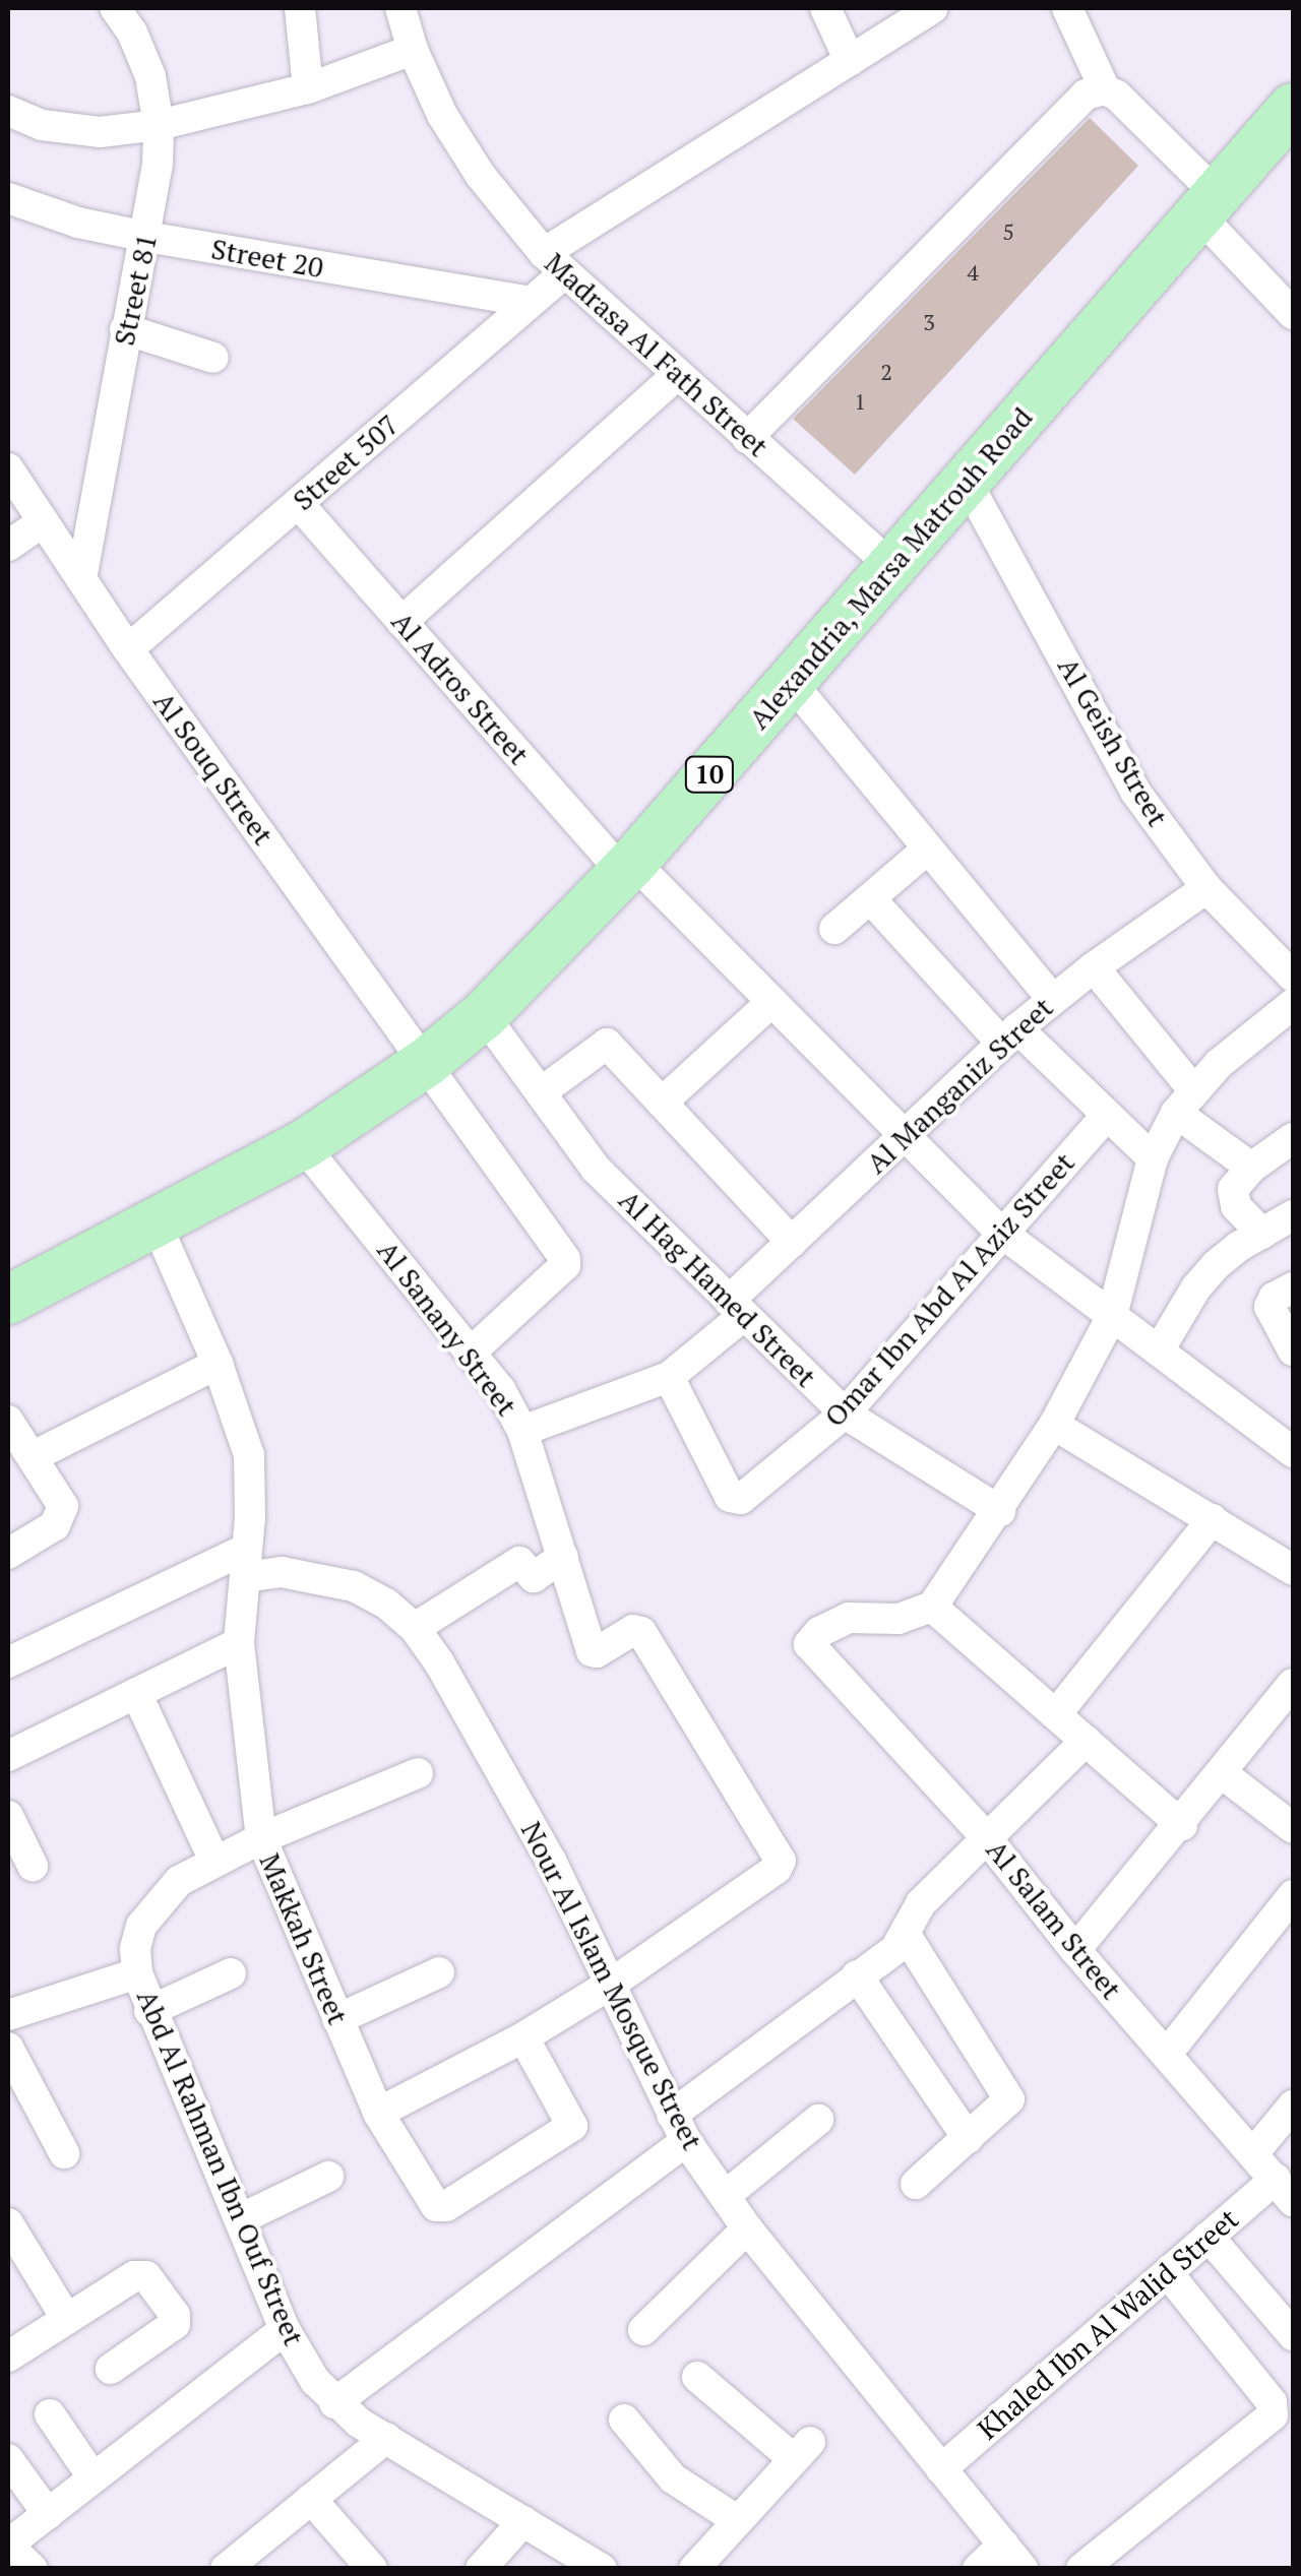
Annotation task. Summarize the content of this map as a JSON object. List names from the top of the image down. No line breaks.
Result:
{"streets":{"main road":["Alexandria, Marsa Matrouh Road","10"],"street":["Street 20","Street 81","Madrasa Al Fath Street","Street 507","Al Adros Street","Al Geish Street","Al Souq Street","Al Manganiz Street","Al Hag Hamed Street","Omar Ibn Abd Al Aziz Street","Al Sanany Street","Al Salam Street","Makkah Street","Nour Al Islam Mosque Street","Abd Al Rahman Ibn Ouf Street","Khaled Ibn Al Walid Street"]},"crossings":[["Street 20","Street 81"],["Street 20","Street 507"],["Street 81","Al Souq Street"],["Madrasa Al Fath Street","Street 507"],["Madrasa Al Fath Street","Alexandria, Marsa Matrouh Road"],["Street 507","Al Adros Street"],["Street 507","Al Souq Street"],["Alexandria, Marsa Matrouh Road","Al Adros Street"],["Alexandria, Marsa Matrouh Road","Al Geish Street"],["Alexandria, Marsa Matrouh Road","Al Souq Street"],["Alexandria, Marsa Matrouh Road","Al Hag Hamed Street"],["Alexandria, Marsa Matrouh Road","Al Sanany Street"],["Alexandria, Marsa Matrouh Road","Makkah Street"],["Al Adros Street","Al Manganiz Street"],["Al Adros Street","Omar Ibn Abd Al Aziz Street"],["Al Geish Street","Al Manganiz Street"],["Al Souq Street","Al Sanany Street"],["Al Manganiz Street","Al Hag Hamed Street"],["Al Manganiz Street","Omar Ibn Abd Al Aziz Street"],["Al Hag Hamed Street","Omar Ibn Abd Al Aziz Street"],["Al Sanany Street","Nour Al Islam Mosque Street"],["Al Salam Street","Khaled Ibn Al Walid Street"],["Makkah Street","Nour Al Islam Mosque Street"],["Nour Al Islam Mosque Street","Khaled Ibn Al Walid Street"]],"house_numbers":["5","4","3","2","1"]}
